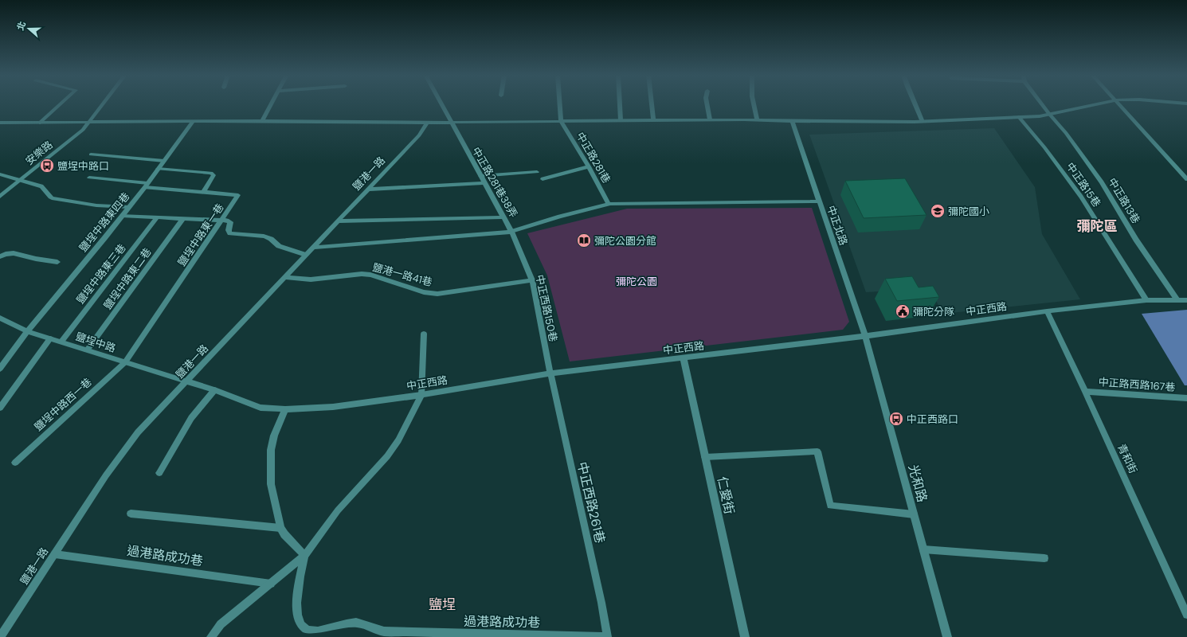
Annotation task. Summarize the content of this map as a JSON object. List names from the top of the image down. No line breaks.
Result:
{"streets":{"street":["安樂路","中正路281巷","鹽港一路","中正路281巷38弄","中正路15巷","中正路13巷","鹽埕中路東四巷","中正北路","鹽埕中路東一巷","鹽埕中路東三巷","鹽港一路41巷","鹽埕中路東二巷","中正西路150巷","中正西路","鹽埕中路","中正路西路167巷","鹽埕中路西一巷","青和街","光和路","仁愛街","中正西路261巷","過港路成功巷"]},"crossings":[["中正路281巷","中正路281巷38弄"],["鹽港一路","鹽港一路41巷"],["鹽港一路","中正西路"],["鹽港一路","鹽埕中路"],["鹽港一路","過港路成功巷"],["中正路281巷38弄","中正北路"],["中正路281巷38弄","中正西路150巷"],["中正路15巷","中正西路"],["中正路13巷","中正西路"],["鹽埕中路東四巷","鹽埕中路東一巷"],["鹽埕中路東四巷","鹽埕中路"],["中正北路","中正西路"],["中正北路","光和路"],["鹽埕中路東一巷","鹽埕中路"],["鹽埕中路東一巷","鹽埕中路西一巷"],["鹽埕中路東三巷","鹽埕中路"],["鹽港一路41巷","中正西路150巷"],["鹽埕中路東二巷","鹽埕中路"],["中正西路150巷","中正西路"],["中正西路150巷","中正西路261巷"],["中正西路","鹽埕中路"],["中正西路","青和街"],["中正西路","光和路"],["中正西路","仁愛街"],["中正西路","中正西路261巷"],["中正西路","過港路成功巷"],["鹽埕中路","鹽埕中路西一巷"],["中正路西路167巷","青和街"],["中正西路261巷","過港路成功巷"]],"districts":["彌陀區","鹽埕"],"parks":["彌陀公園"],"places":{"bus stop":["鹽埕中路口","中正西路口"],"school or university":["彌陀國小"],"library":["彌陀公園分館"],"public building":["彌陀分隊"]},"north":"left"}
